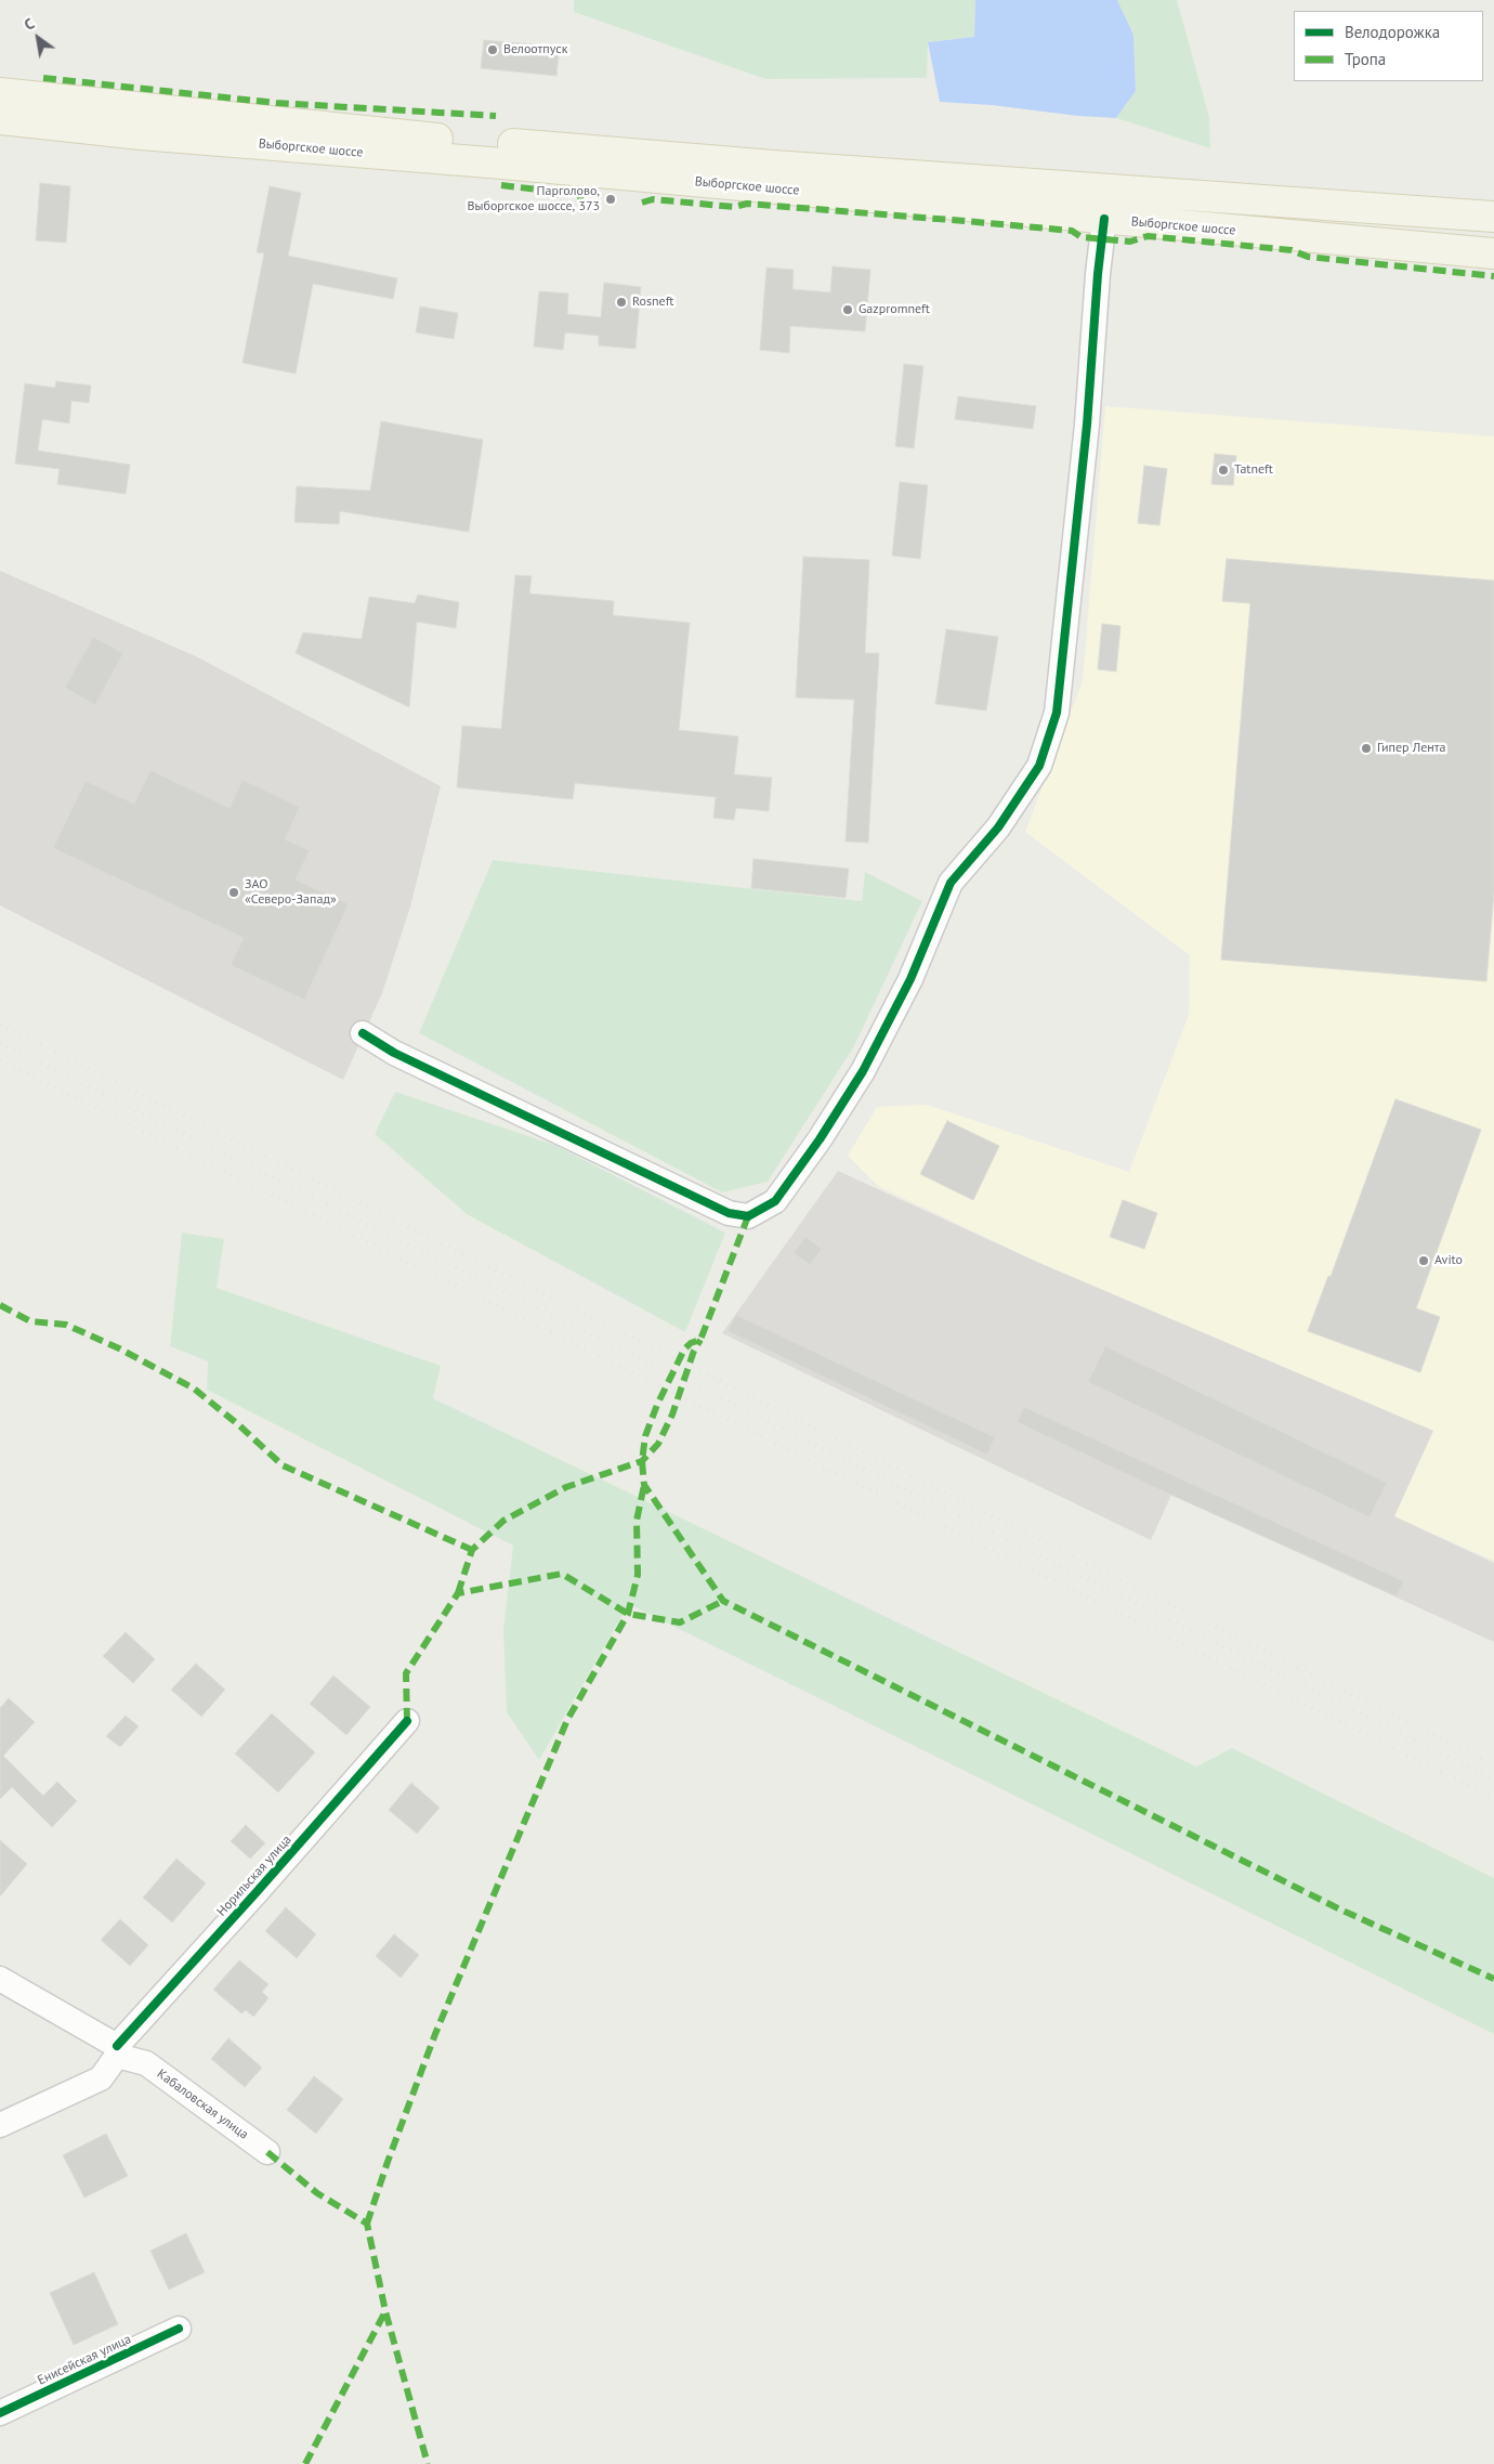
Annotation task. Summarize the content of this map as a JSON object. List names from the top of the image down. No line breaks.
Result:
{"streets":{"main road":["Выборгское шоссе"],"street":["Норильская улица","Кабаловская улица","Енисейская улица"]},"crossings":[["Норильская улица","Кабаловская улица"]],"places":["Велоотпуск","Парголово, Выборгское шоссе, 373","Rosneft","Gazpromneft","Tatneft","Гипер Лента","ЗАО «Северо-Запад»","Avito"],"legend":["Велодорожка","Тропа"],"north":"top left"}
